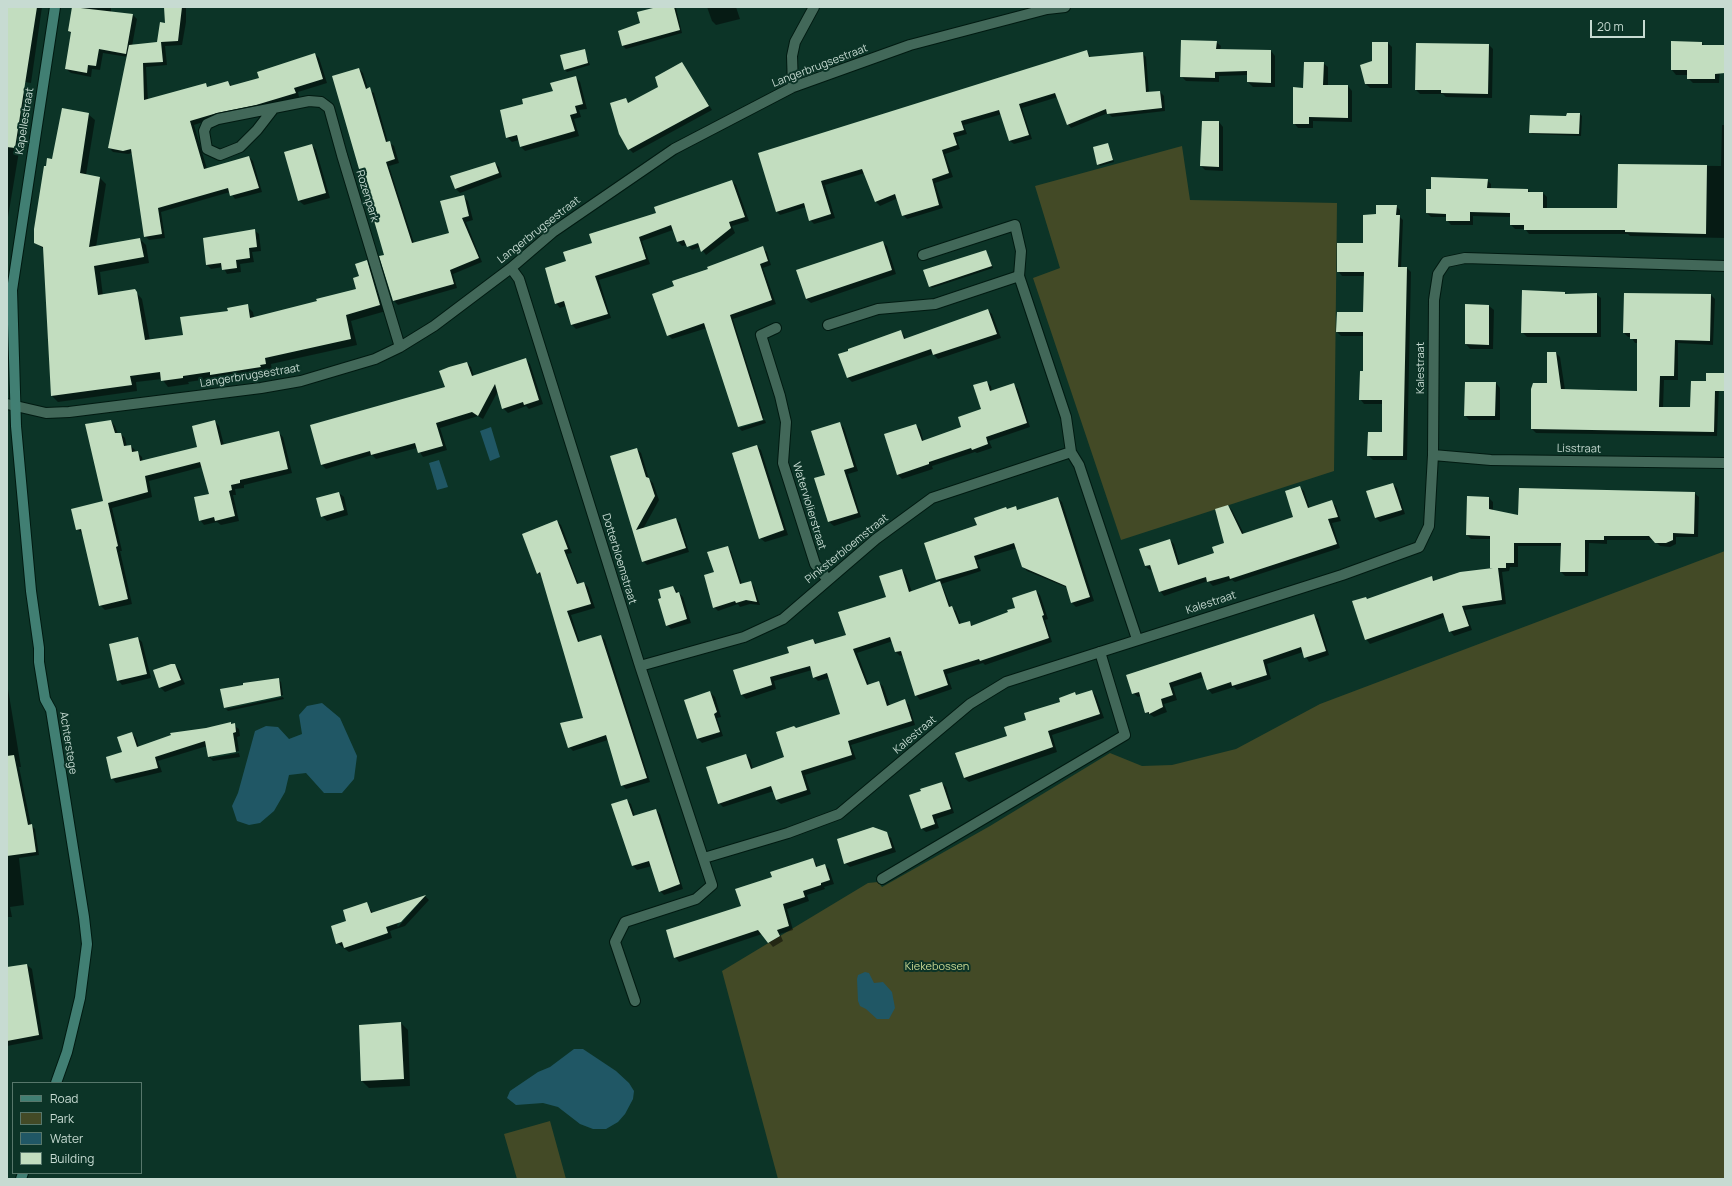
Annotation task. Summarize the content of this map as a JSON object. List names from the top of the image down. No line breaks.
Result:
{"streets":{"street":["Langerbrugsestraat","Kapellestraat","Rozenpark","Kalestraat","Lisstraat","Waterviolierstraat","Pinksterbloemstraat","Dotterbloemstraat","Achterstege"]},"crossings":[["Langerbrugsestraat","Kapellestraat"],["Langerbrugsestraat","Rozenpark"],["Langerbrugsestraat","Dotterbloemstraat"],["Langerbrugsestraat","Achterstege"],["Kapellestraat","Achterstege"],["Kalestraat","Lisstraat"],["Kalestraat","Dotterbloemstraat"],["Waterviolierstraat","Pinksterbloemstraat"],["Pinksterbloemstraat","Dotterbloemstraat"]],"parks":["Kiekebossen"],"legend":["Road","Park","Water","Building"],"scale_bar":"20 m"}
